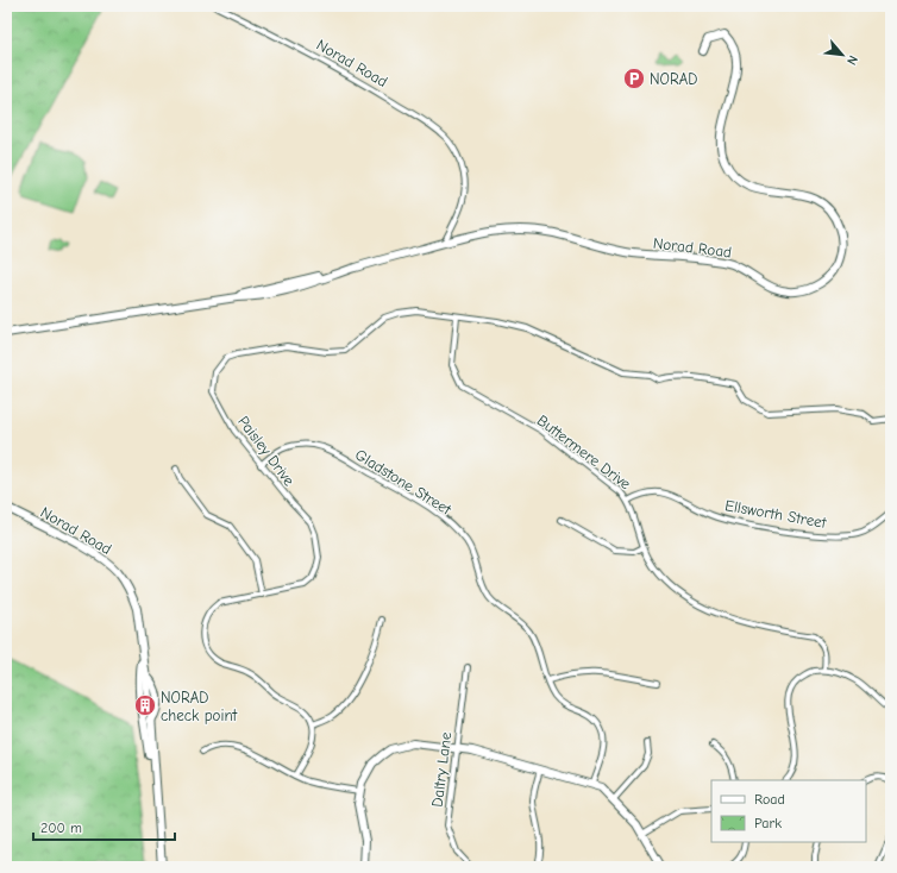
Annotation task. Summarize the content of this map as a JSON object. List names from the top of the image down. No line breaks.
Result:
{"streets":{"street":["Norad Road","Paisley Drive","Buttermere Drive","Gladstone Street","Ellsworth Street","Daltry Lane"]},"crossings":[["Paisley Drive","Buttermere Drive"],["Paisley Drive","Gladstone Street"],["Buttermere Drive","Ellsworth Street"]],"places":{"parking":["NORAD"],"building":["NORAD check point"]},"legend":["Road","Park"],"scale_bar":"200 m","north":"bottom right"}
